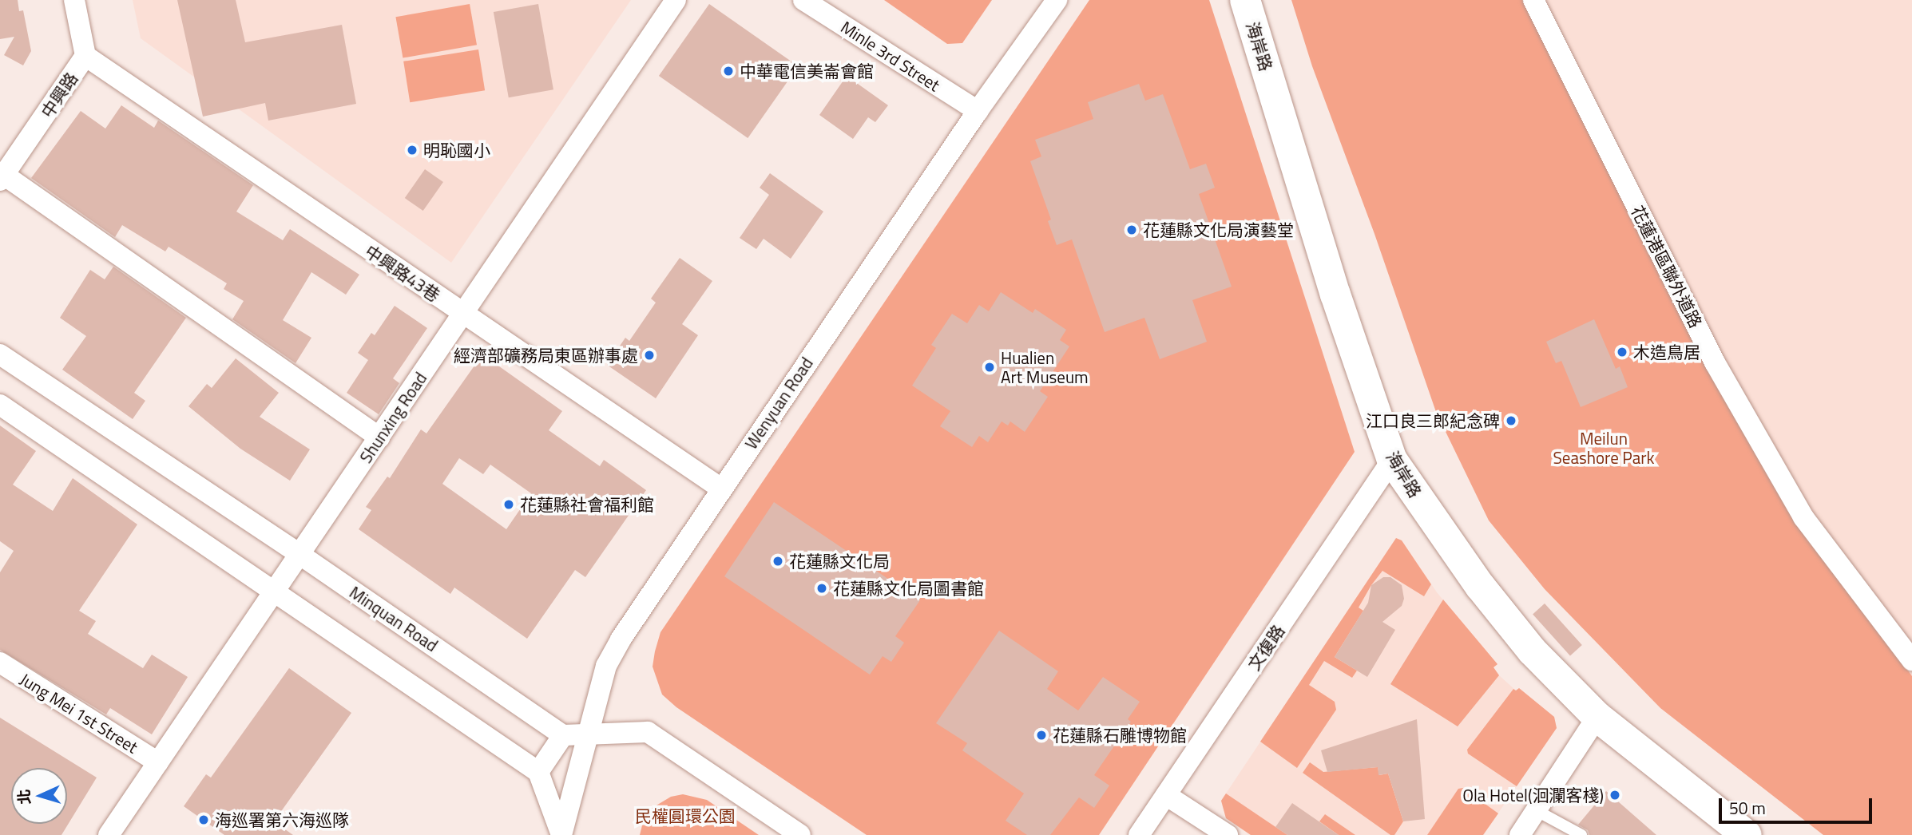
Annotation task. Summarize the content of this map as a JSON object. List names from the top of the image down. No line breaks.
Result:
{"streets":{"main road":["海岸路"],"street":["Minle 3rd Street","中興路","花蓮港區聯外道路","中興路43巷","Wenyuan Road","Shunxing Road","Minquan Road","文復路","Jung Mei 1st Street"]},"crossings":[["海岸路","文復路"],["Minle 3rd Street","Wenyuan Road"],["中興路","中興路43巷"],["中興路43巷","Wenyuan Road"],["中興路43巷","Shunxing Road"],["Shunxing Road","Minquan Road"],["Shunxing Road","Jung Mei 1st Street"]],"parks":["Meilun Seashore Park","民權圓環公園"],"places":["中華電信美崙會館","明恥國小","花蓮縣文化局演藝堂","木造鳥居","經濟部礦務局東區辦事處","Hualien Art Museum","江口良三郎紀念碑","花蓮縣社會福利館","花蓮縣文化局","花蓮縣文化局圖書館","花蓮縣石雕博物館","Ola Hotel(洄瀾客棧)","海巡署第六海巡隊"],"scale_bar":"50 m","north":"left"}
